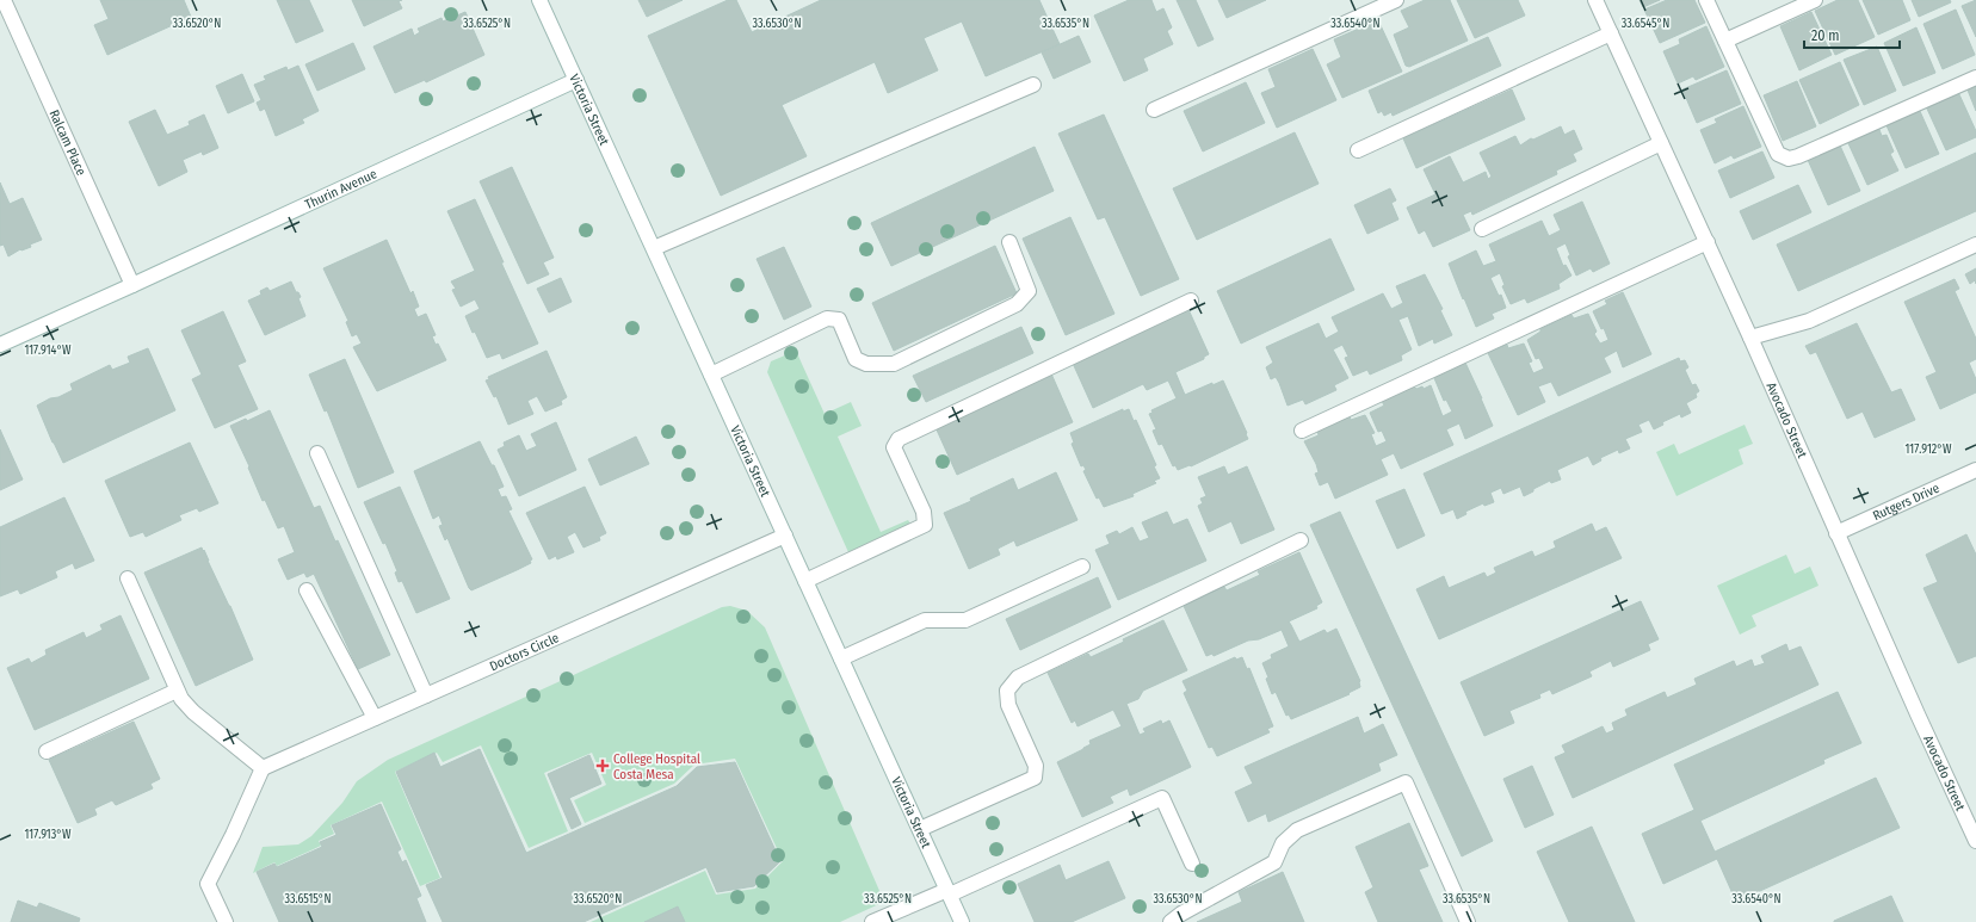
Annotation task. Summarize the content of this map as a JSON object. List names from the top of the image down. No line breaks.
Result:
{"streets":{"street":["Victoria Street","Ralcam Place","Thurin Avenue","Avocado Street","Rutgers Drive","Doctors Circle"]},"crossings":[["Victoria Street","Thurin Avenue"],["Victoria Street","Doctors Circle"],["Ralcam Place","Thurin Avenue"],["Avocado Street","Rutgers Drive"]],"places":{"health":["College Hospital Costa Mesa"]},"scale_bar":"20 m","coordinates":["33.6520°N","33.6525°N","33.6530°N","33.6535°N","33.6540°N","33.6545°N","117.914°W","117.912°W","117.913°W","33.6515°N"]}
